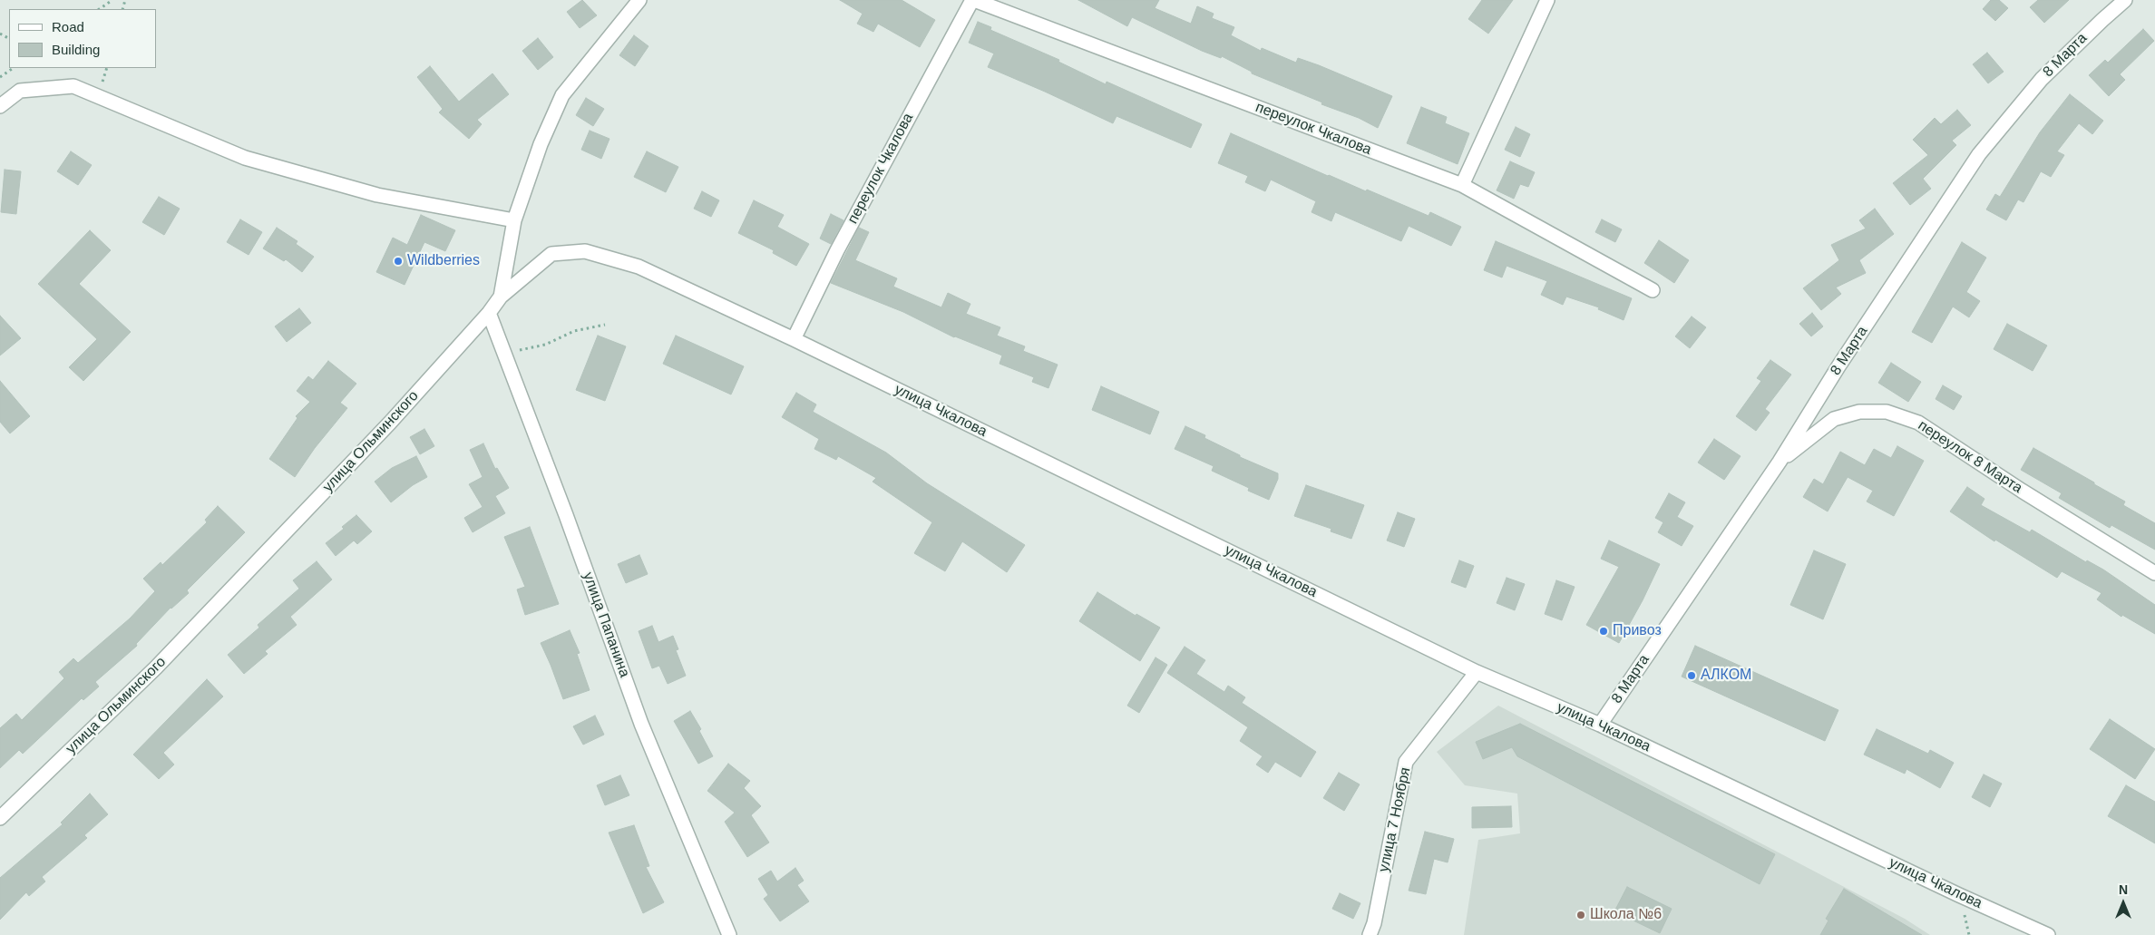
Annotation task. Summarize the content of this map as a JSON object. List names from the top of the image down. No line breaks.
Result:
{"streets":{"street":["8 Марта","переулок Чкалова","улица Чкалова","улица Ольминского","переулок 8 Марта","улица Папанина","улица 7 Ноября"]},"crossings":[["8 Марта","улица Чкалова"],["8 Марта","переулок 8 Марта"],["переулок Чкалова","улица Чкалова"],["улица Чкалова","улица Ольминского"],["улица Чкалова","улица 7 Ноября"],["улица Ольминского","улица Папанина"]],"places":["Wildberries","Привоз","АЛКОМ","Школа №6"],"legend":["Road","Building"],"north":"top"}
